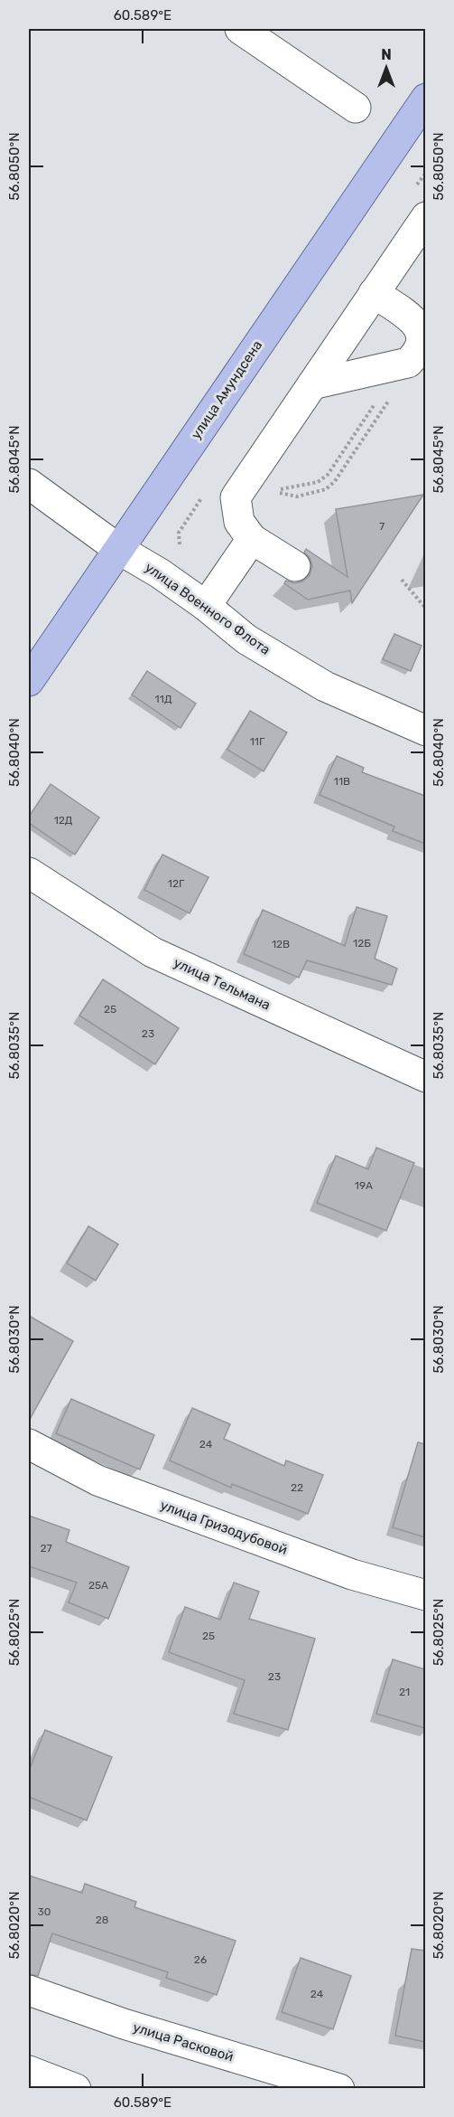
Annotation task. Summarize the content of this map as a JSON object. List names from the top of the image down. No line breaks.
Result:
{"streets":{"main road":["улица Амундсена"],"street":["улица Военного Флота","улица Тельмана","улица Гризодубовой","улица Расковой"]},"crossings":[["улица Амундсена","улица Военного Флота"]],"house_numbers":["7","11Д","11Г","11В","12Д","12Г","12Б","12В","25","23","19А","24","22","27","25А","25","23","21","30","28","26","24"],"north":"top","coordinates":["60.589°E","56.8050°N","56.8045°N","56.8040°N","56.8035°N","56.8030°N","56.8025°N","56.8020°N"]}
